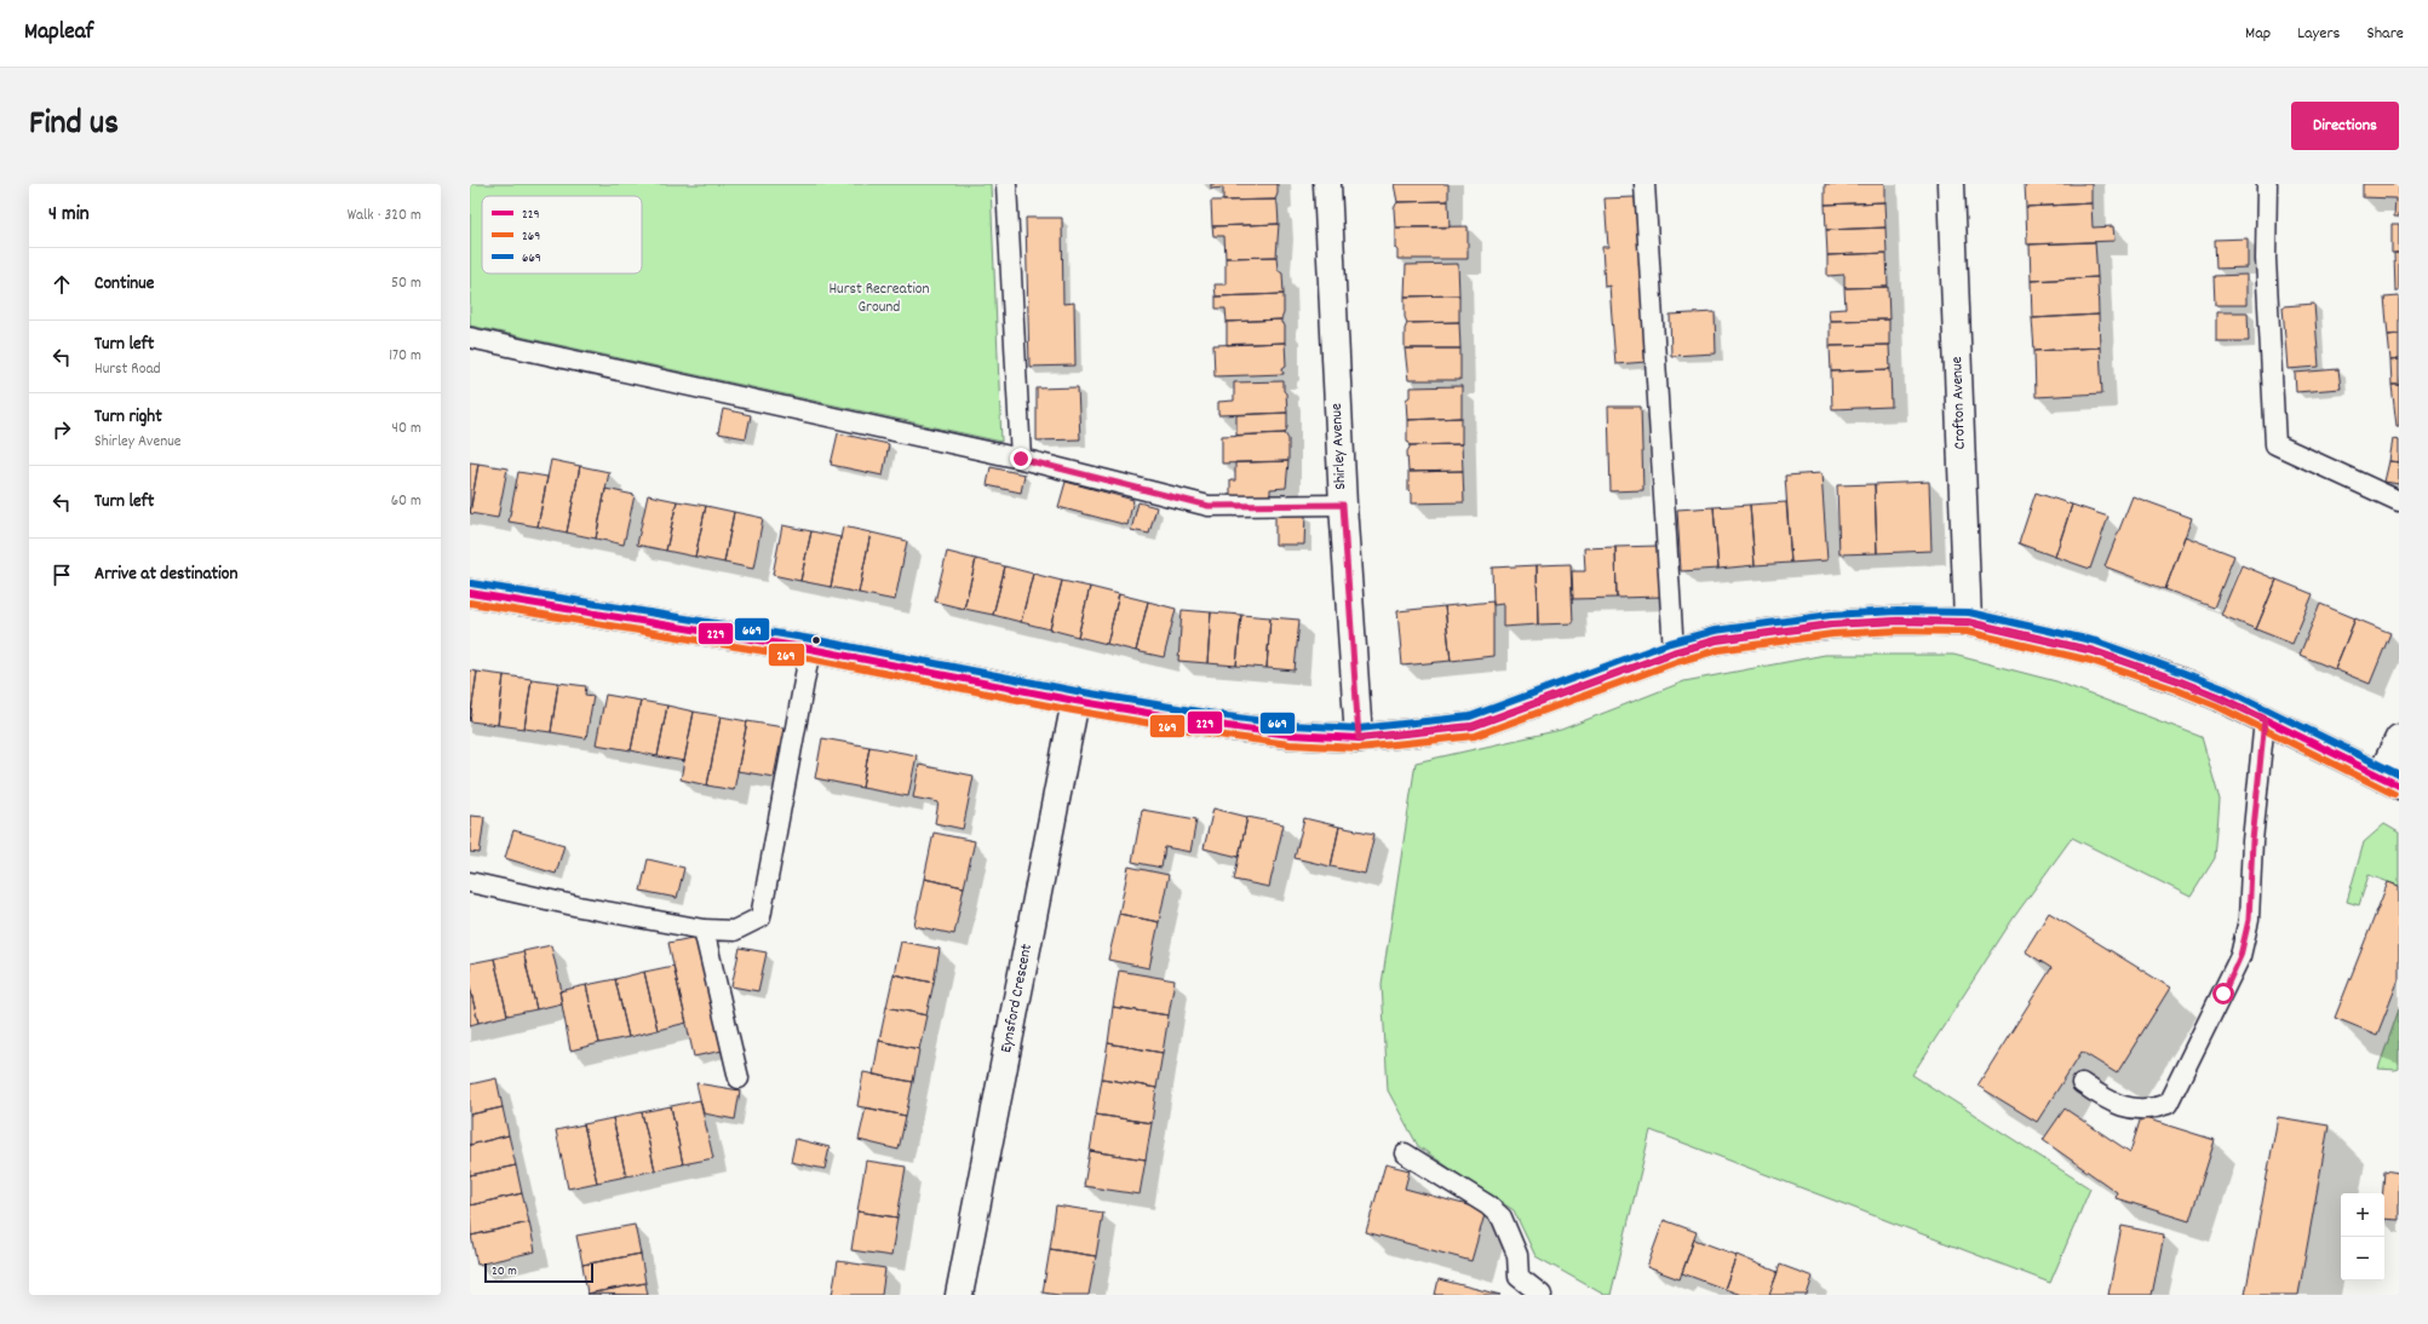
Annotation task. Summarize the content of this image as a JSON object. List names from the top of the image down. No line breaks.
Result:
{"streets":{"main road":["Crofton Avenue","Shirley Avenue","Eynsford Crescent"]},"parks":["Hurst Recreation Ground"],"lines":["transit line 669","transit line 229","transit line 269"],"legend":["229","269","669"],"scale_bar":"20 m","page":{"header":"Mapleaf","nav":["Map","Layers","Share"],"title":"Find us","buttons":"Directions","heading":["4 min","Walk · 320 m"],"list":[["Continue","50 m"],["Turn left","Hurst Road","170 m"],["Turn right","Shirley Avenue","40 m"],["Turn left","60 m"],"Arrive at destination"],"map_buttons":["+","−"],"scale":"20 m"}}
